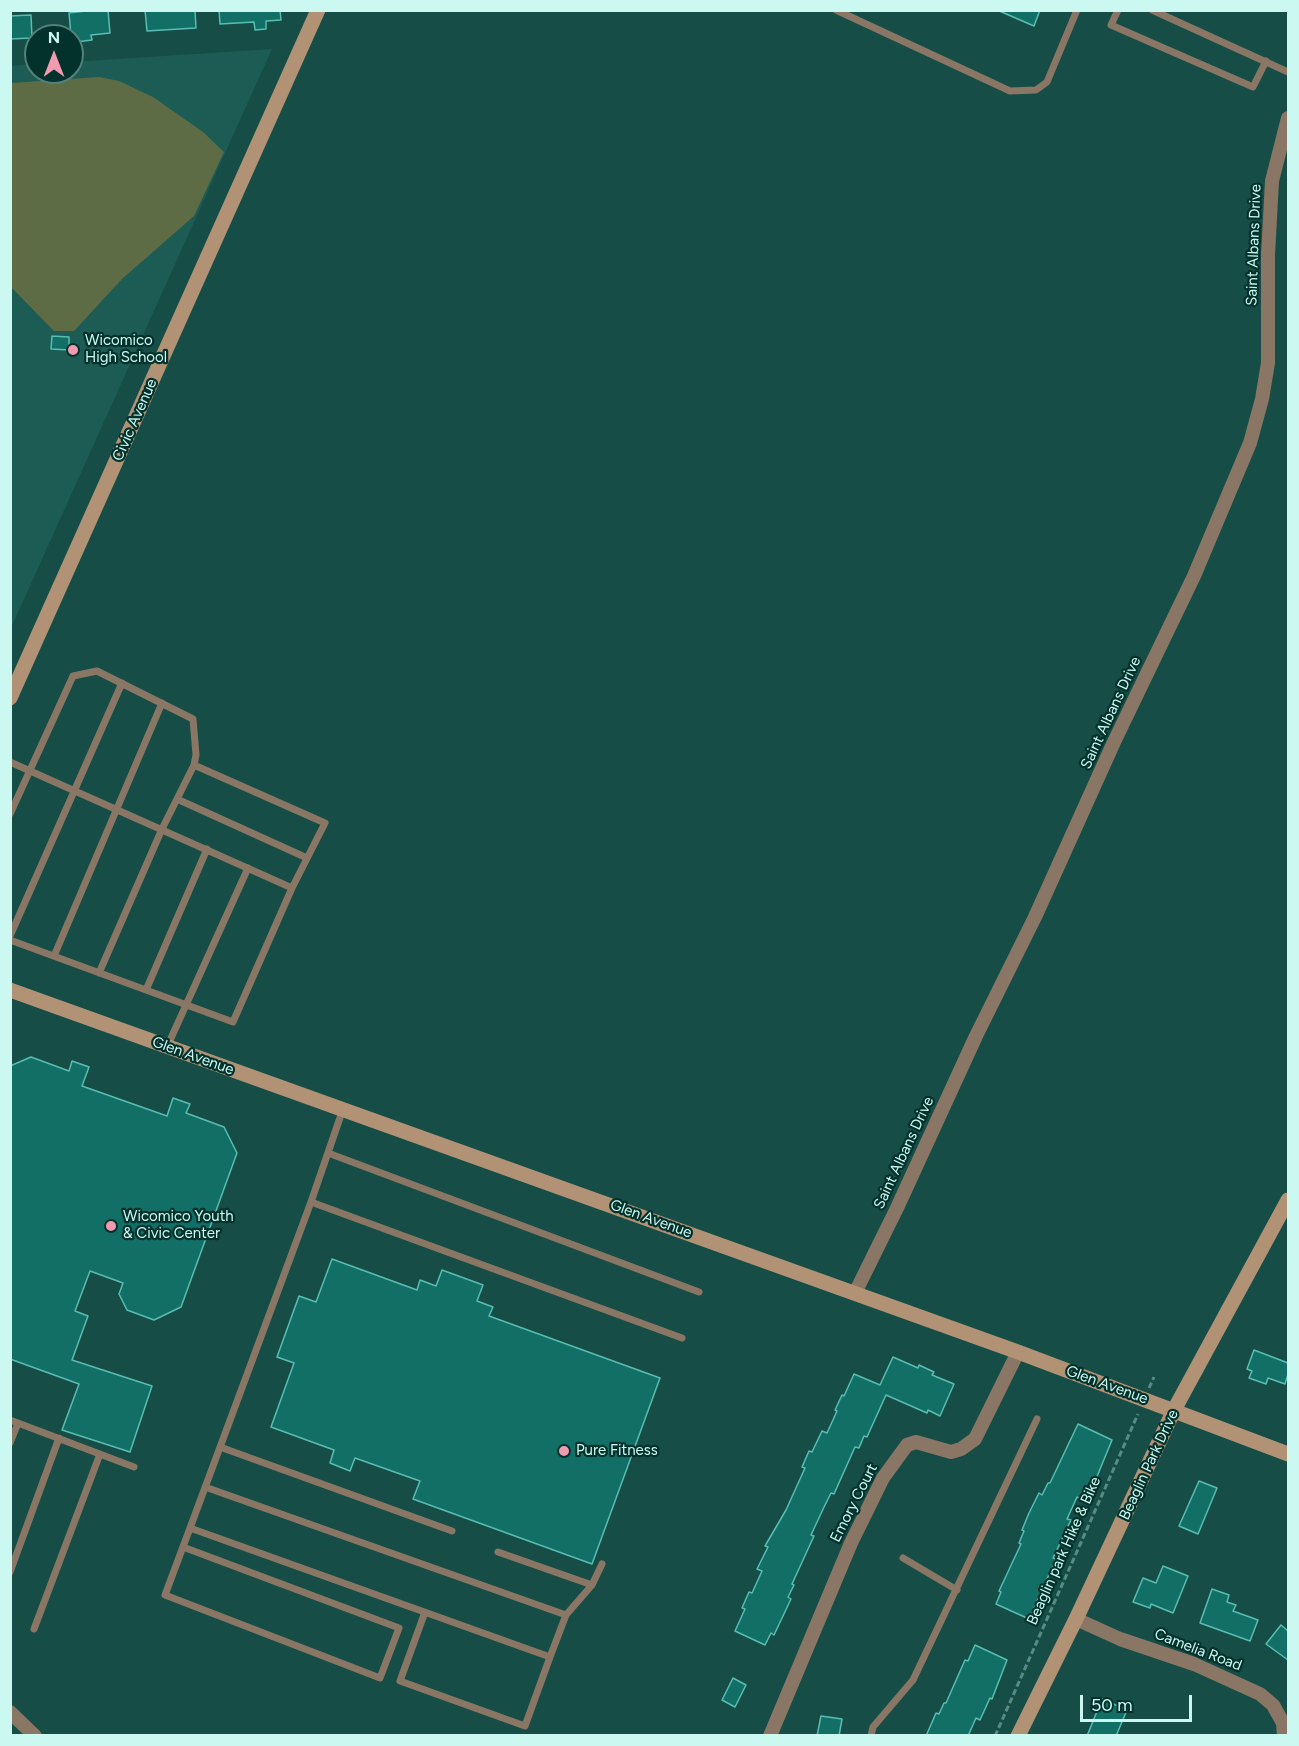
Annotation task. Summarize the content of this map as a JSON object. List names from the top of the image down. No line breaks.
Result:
{"streets":{"street":["Saint Albans Drive","Civic Avenue","Glen Avenue","Beaglin Park Drive","Emory Court","Camelia Road"],"path":["Beaglin park Hike & Bike"]},"crossings":[["Saint Albans Drive","Glen Avenue"],["Glen Avenue","Beaglin Park Drive"],["Glen Avenue","Emory Court"],["Glen Avenue","Beaglin park Hike & Bike"],["Beaglin Park Drive","Camelia Road"]],"places":["Wicomico High School","Wicomico Youth & Civic Center","Pure Fitness"],"scale_bar":"50 m","north":"top"}
